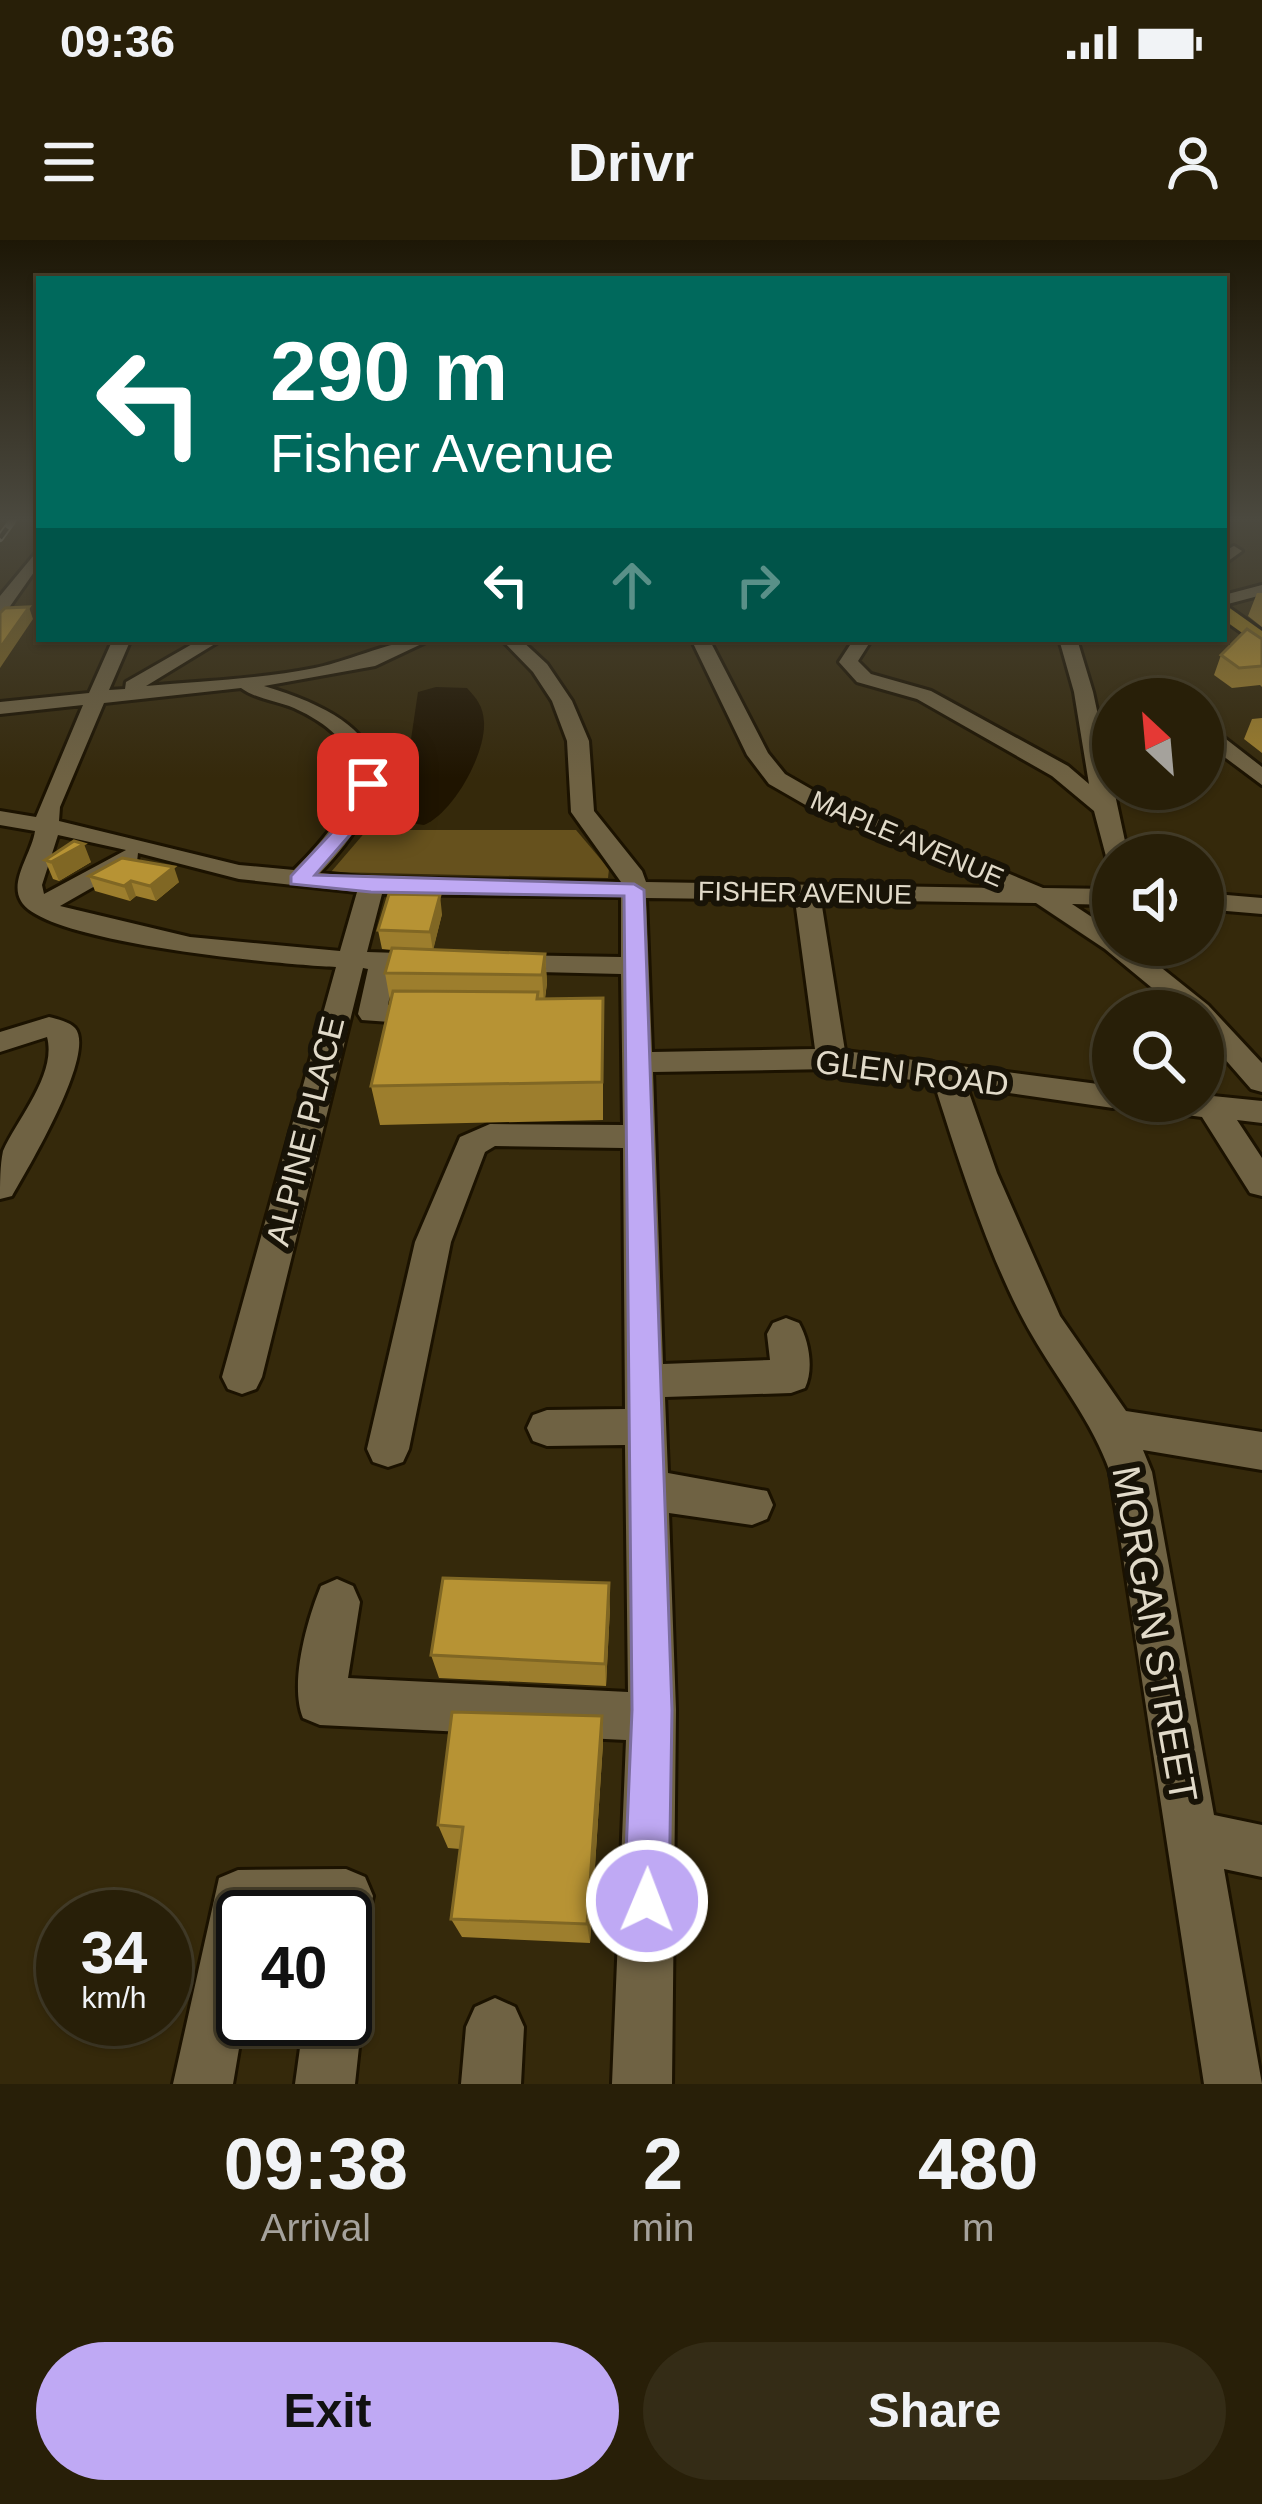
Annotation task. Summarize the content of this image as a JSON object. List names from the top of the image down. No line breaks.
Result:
{"streets":{"street":["MAPLE AVENUE","FISHER AVENUE","GLEN ROAD","ALPINE PLACE","MORGAN STREET"]},"crossings":[["MAPLE AVENUE","FISHER AVENUE"],["FISHER AVENUE","ALPINE PLACE"],["GLEN ROAD","MORGAN STREET"]],"north":"top left","page":{"status":"09:36","header":"Drivr","turn":["290 m","Fisher Avenue"],"speed":"34 km/h","limit":"40","eta":["09:38","Arrival","2","min","480","m"],"buttons":["Exit","Share"]}}
